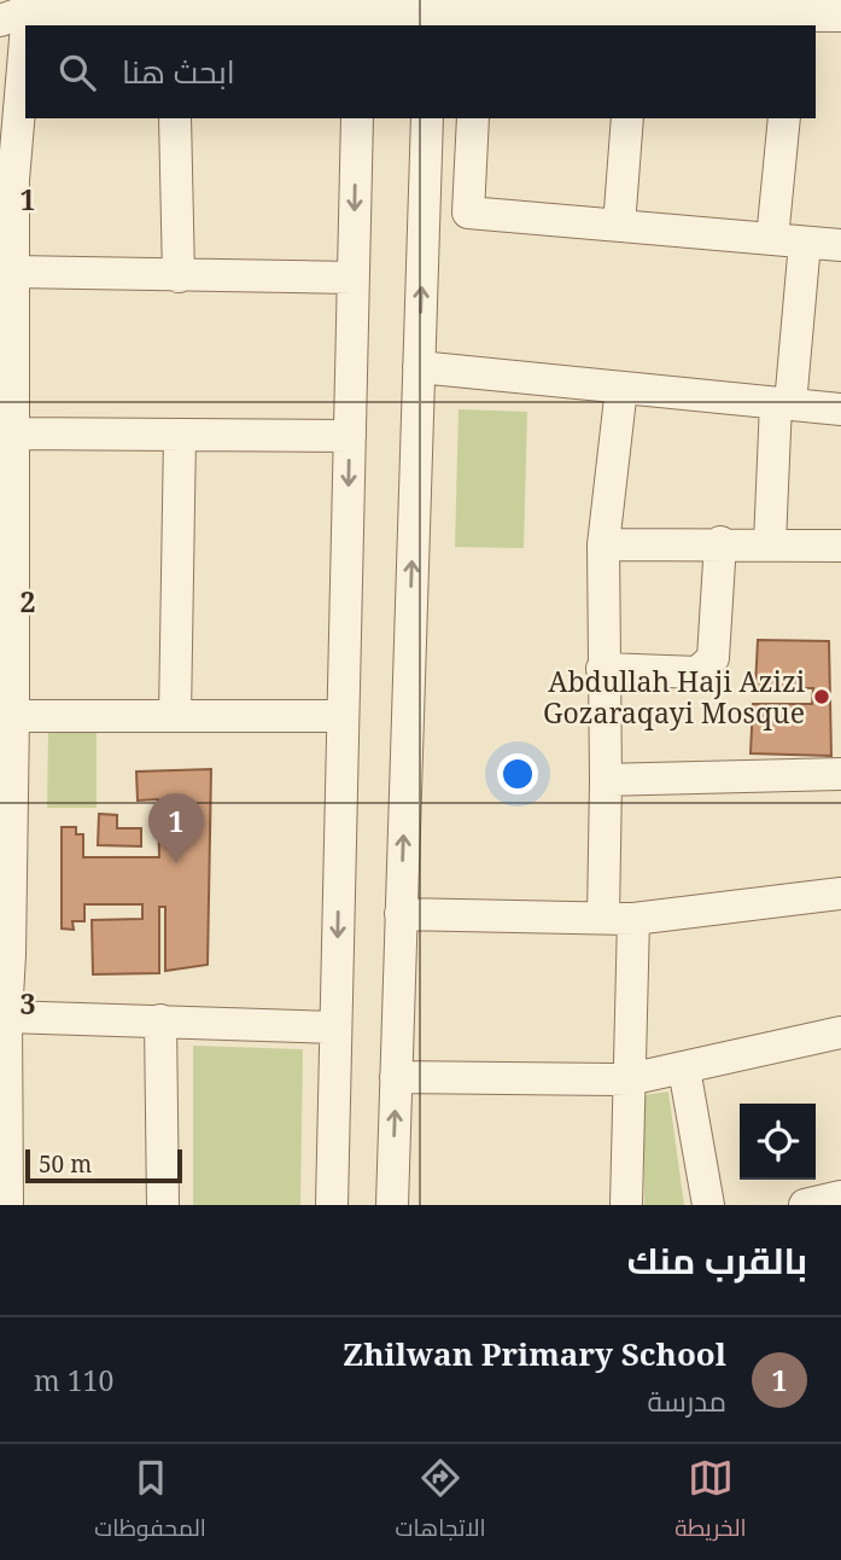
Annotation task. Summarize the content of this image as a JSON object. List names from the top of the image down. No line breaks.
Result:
{"places":["Abdullah Haji Azizi Gozaraqayi Mosque"],"scale_bar":"50 m","page":{"search":"ابحث هنا","pins":"1","scale":"50 m","heading":"بالقرب منك","list":[{"mark":"1","name":"Zhilwan Primary School","note":"مدرسة","value":"110 m"}],"nav":["الخريطة","الاتجاهات","المحفوظات"]},"grid":{"rows":["1","2","3"]}}
